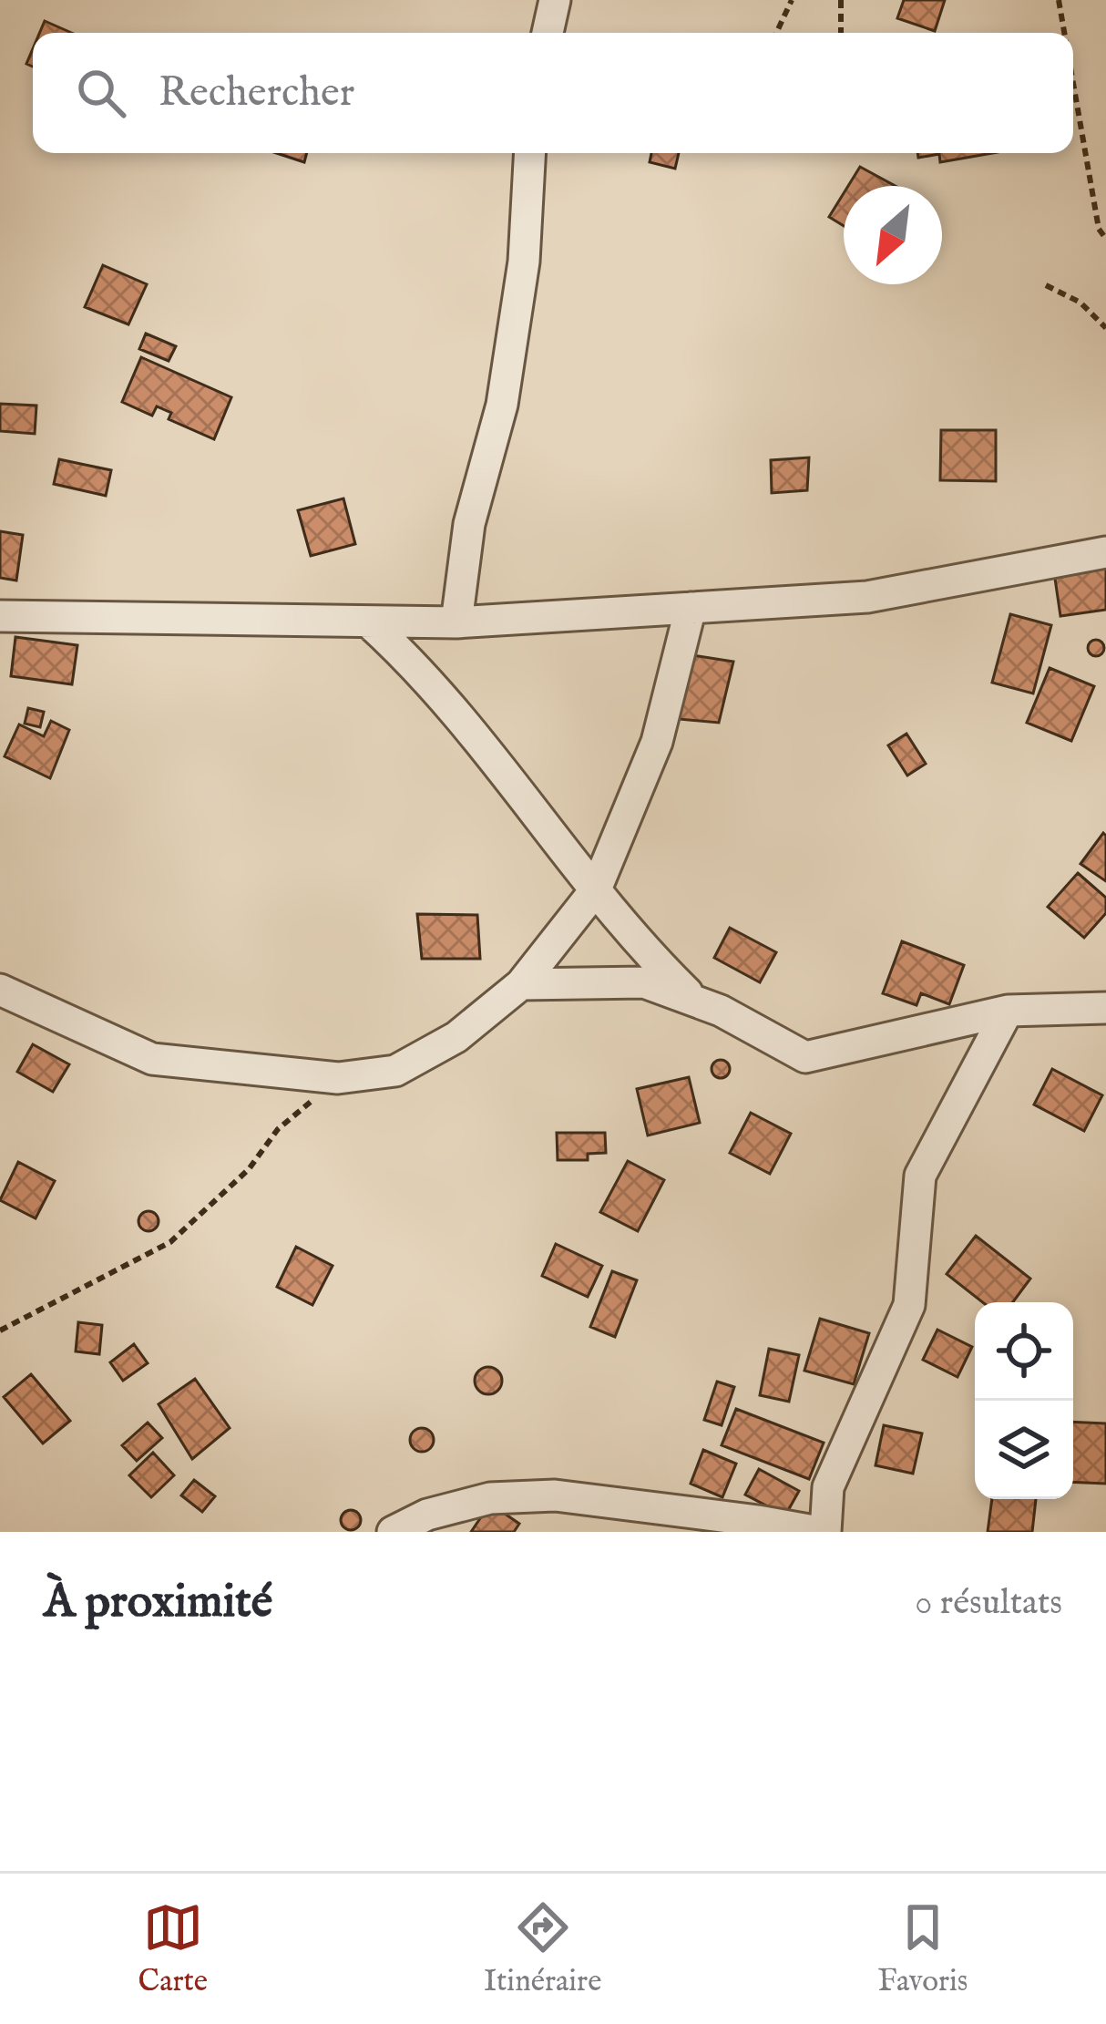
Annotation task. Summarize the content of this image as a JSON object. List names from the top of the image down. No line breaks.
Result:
{"north":"bottom left","page":{"search":"Rechercher","heading":["À proximité","0 résultats"],"nav":["Carte","Itinéraire","Favoris"]}}
